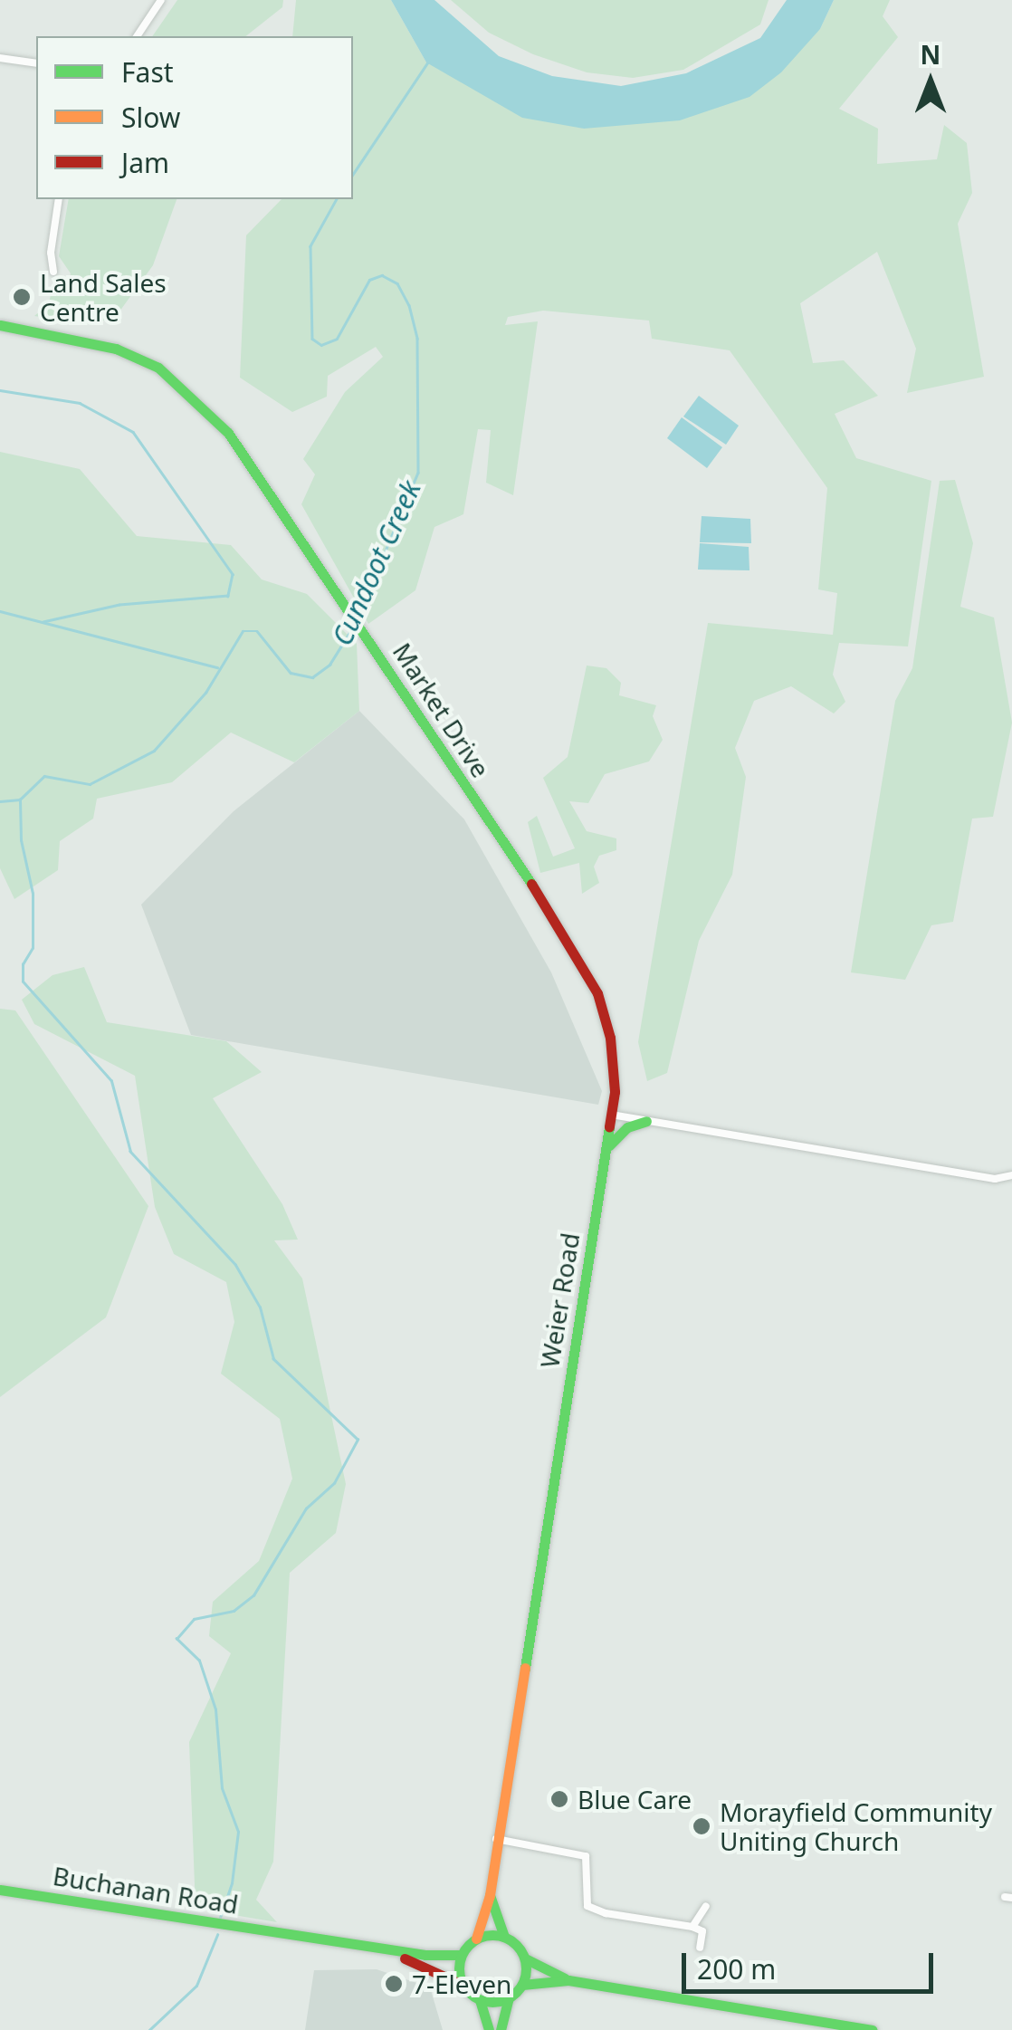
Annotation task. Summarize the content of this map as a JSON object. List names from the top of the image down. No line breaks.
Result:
{"streets":{"street":["Market Drive","Weier Road","Buchanan Road"]},"crossings":[["Market Drive","Weier Road"],["Weier Road","Buchanan Road"]],"water":["Cundoot Creek"],"places":["Land Sales Centre","Blue Care","Morayfield Community Uniting Church","7-Eleven"],"legend":["Fast","Slow","Jam"],"scale_bar":"200 m","north":"top"}
